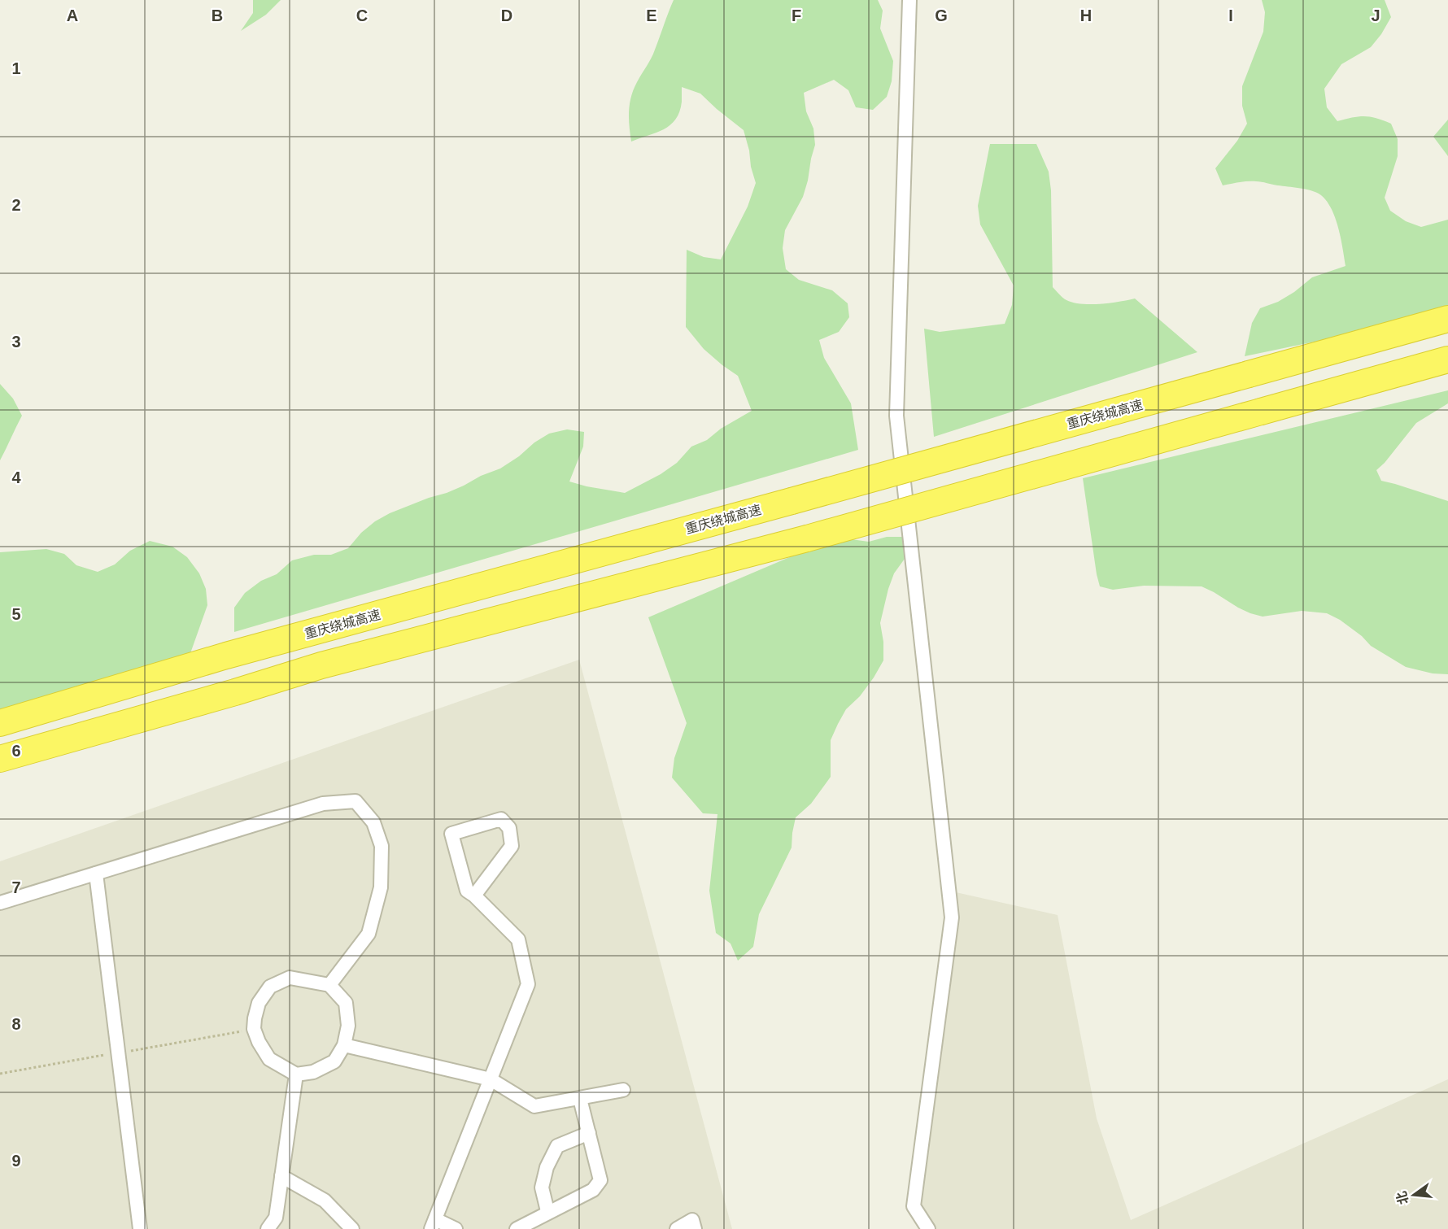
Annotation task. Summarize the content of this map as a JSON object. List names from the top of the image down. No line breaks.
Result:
{"streets":{"highway":["重庆绕城高速"]},"north":"left","grid":{"columns":["A","B","C","D","E","F","G","H","I","J"],"rows":["1","2","3","4","5","6","7","8","9"]}}
